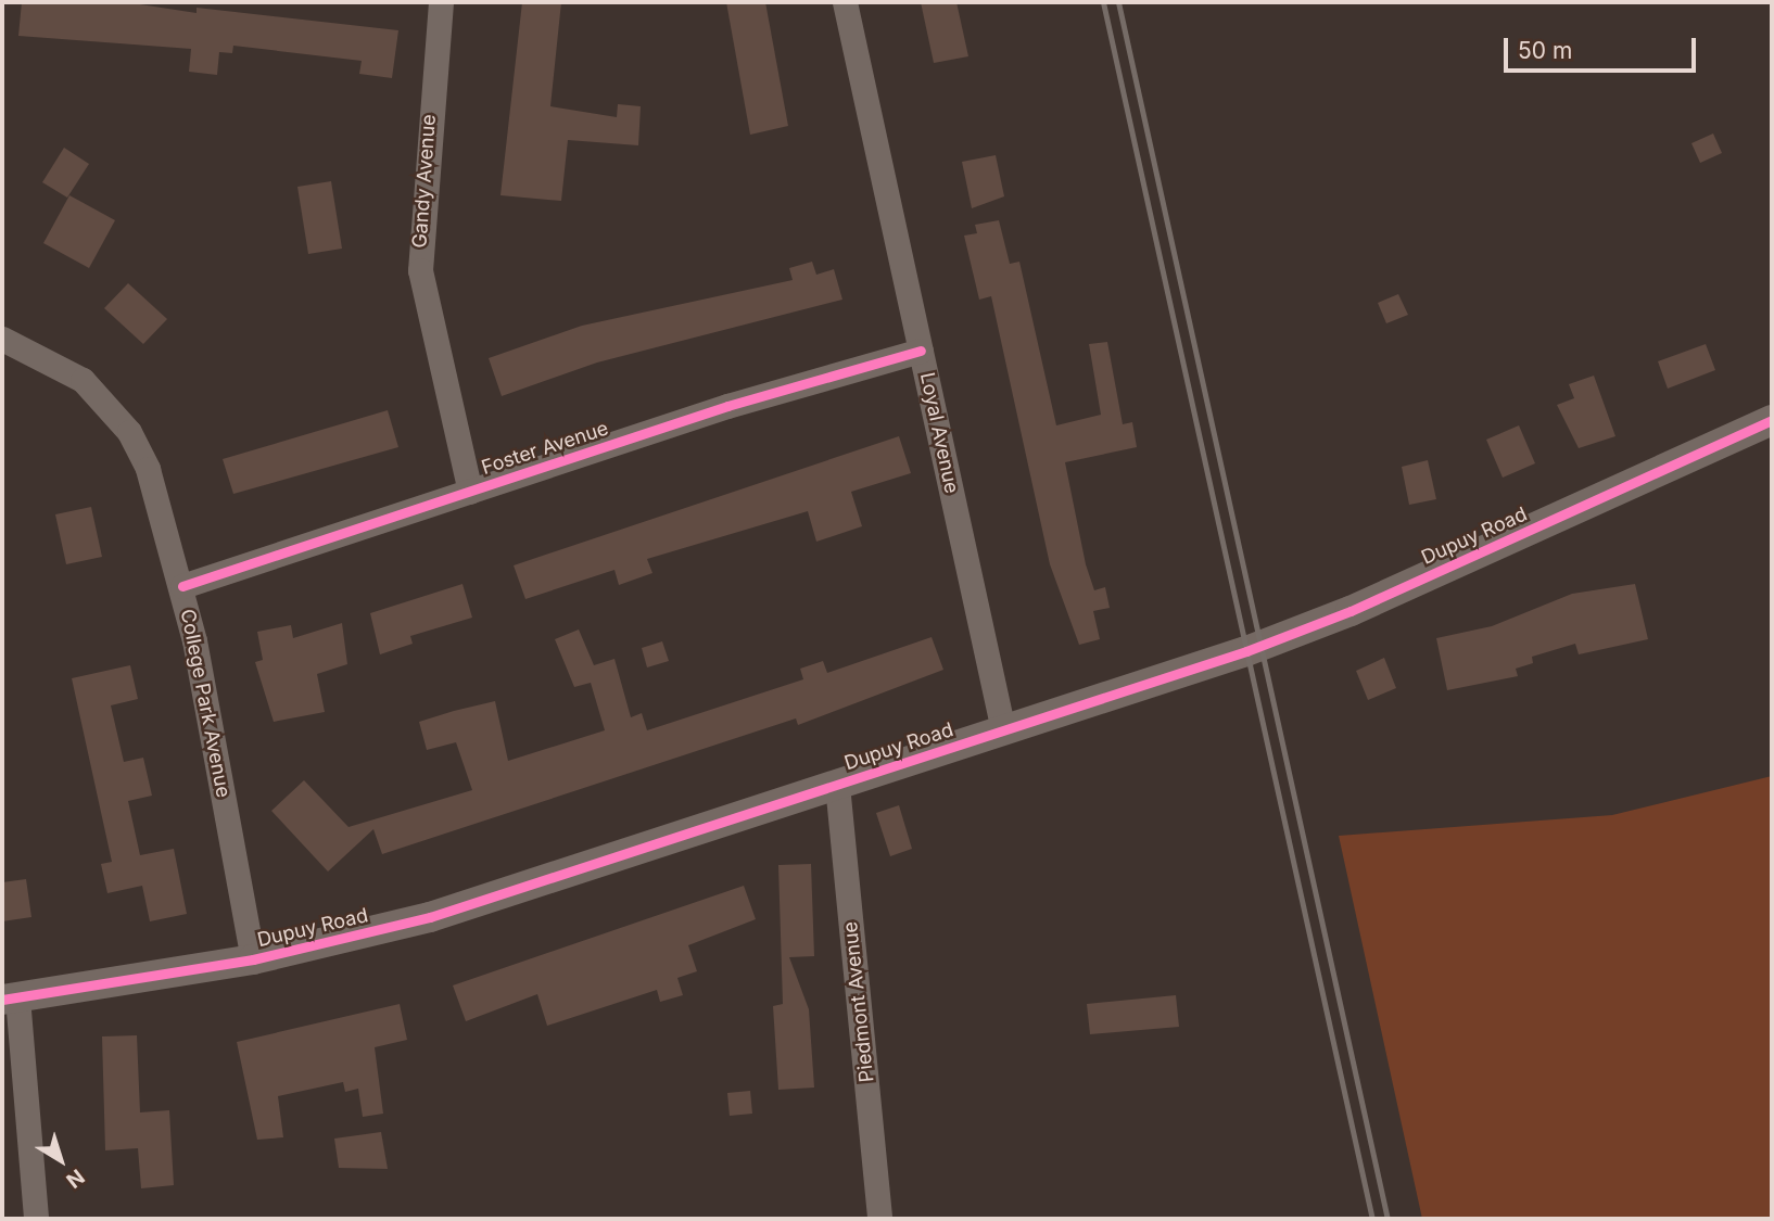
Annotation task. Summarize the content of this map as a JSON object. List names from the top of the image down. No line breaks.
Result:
{"streets":{"street":["Gandy Avenue","Loyal Avenue","Foster Avenue","Dupuy Road","College Park Avenue","Piedmont Avenue"]},"crossings":[["Gandy Avenue","Foster Avenue"],["Loyal Avenue","Foster Avenue"],["Loyal Avenue","Dupuy Road"],["Foster Avenue","College Park Avenue"],["Dupuy Road","College Park Avenue"],["Dupuy Road","Piedmont Avenue"]],"scale_bar":"50 m","north":"bottom right"}
